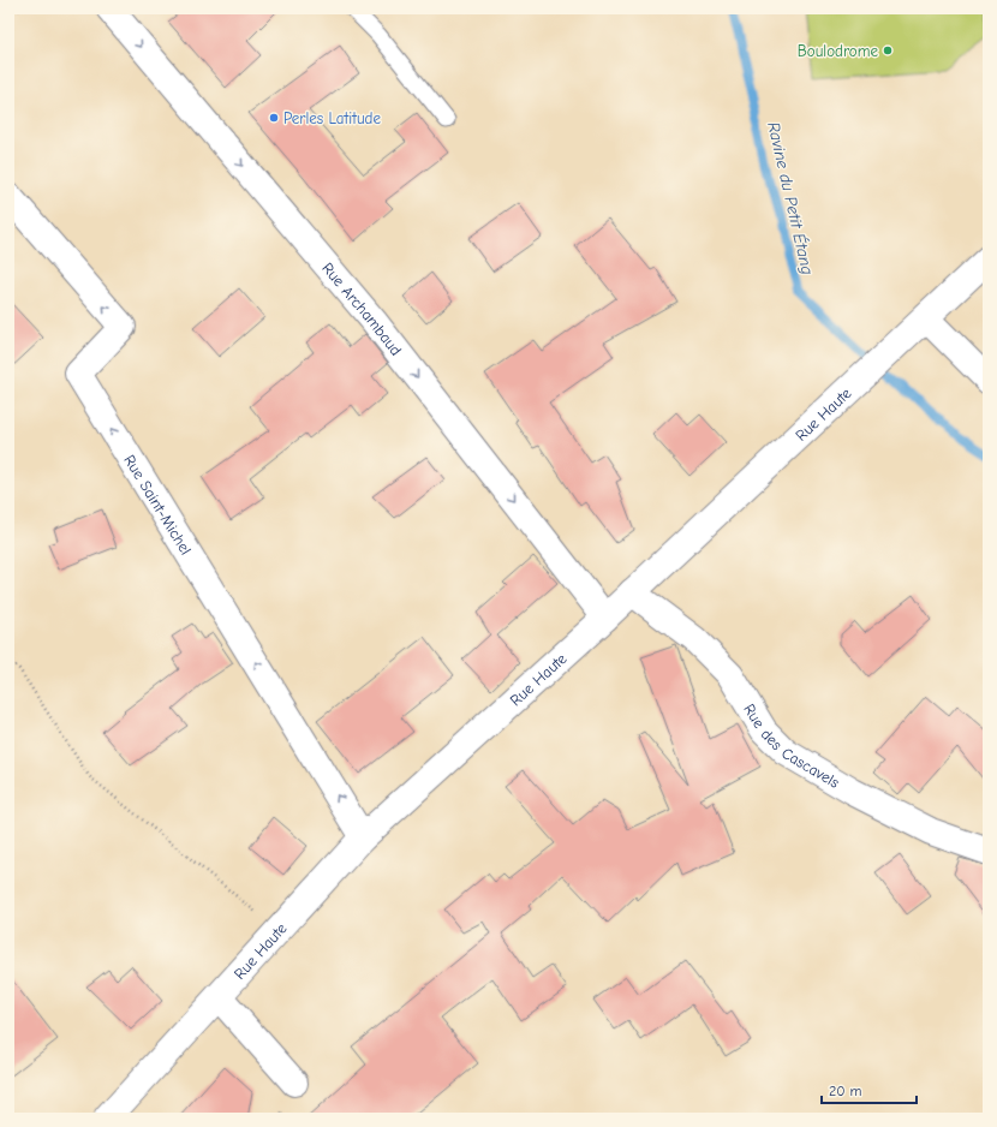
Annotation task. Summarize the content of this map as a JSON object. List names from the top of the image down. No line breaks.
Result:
{"streets":{"street":["Rue Archambaud","Rue Haute","Rue Saint-Michel","Rue des Cascavels"]},"crossings":[["Rue Archambaud","Rue Haute"],["Rue Haute","Rue Saint-Michel"],["Rue Haute","Rue des Cascavels"]],"one_way":["Rue Archambaud","Rue Saint-Michel"],"water":["Ravine du Petit Étang"],"places":["Boulodrome","Perles Latitude"],"scale_bar":"20 m"}
